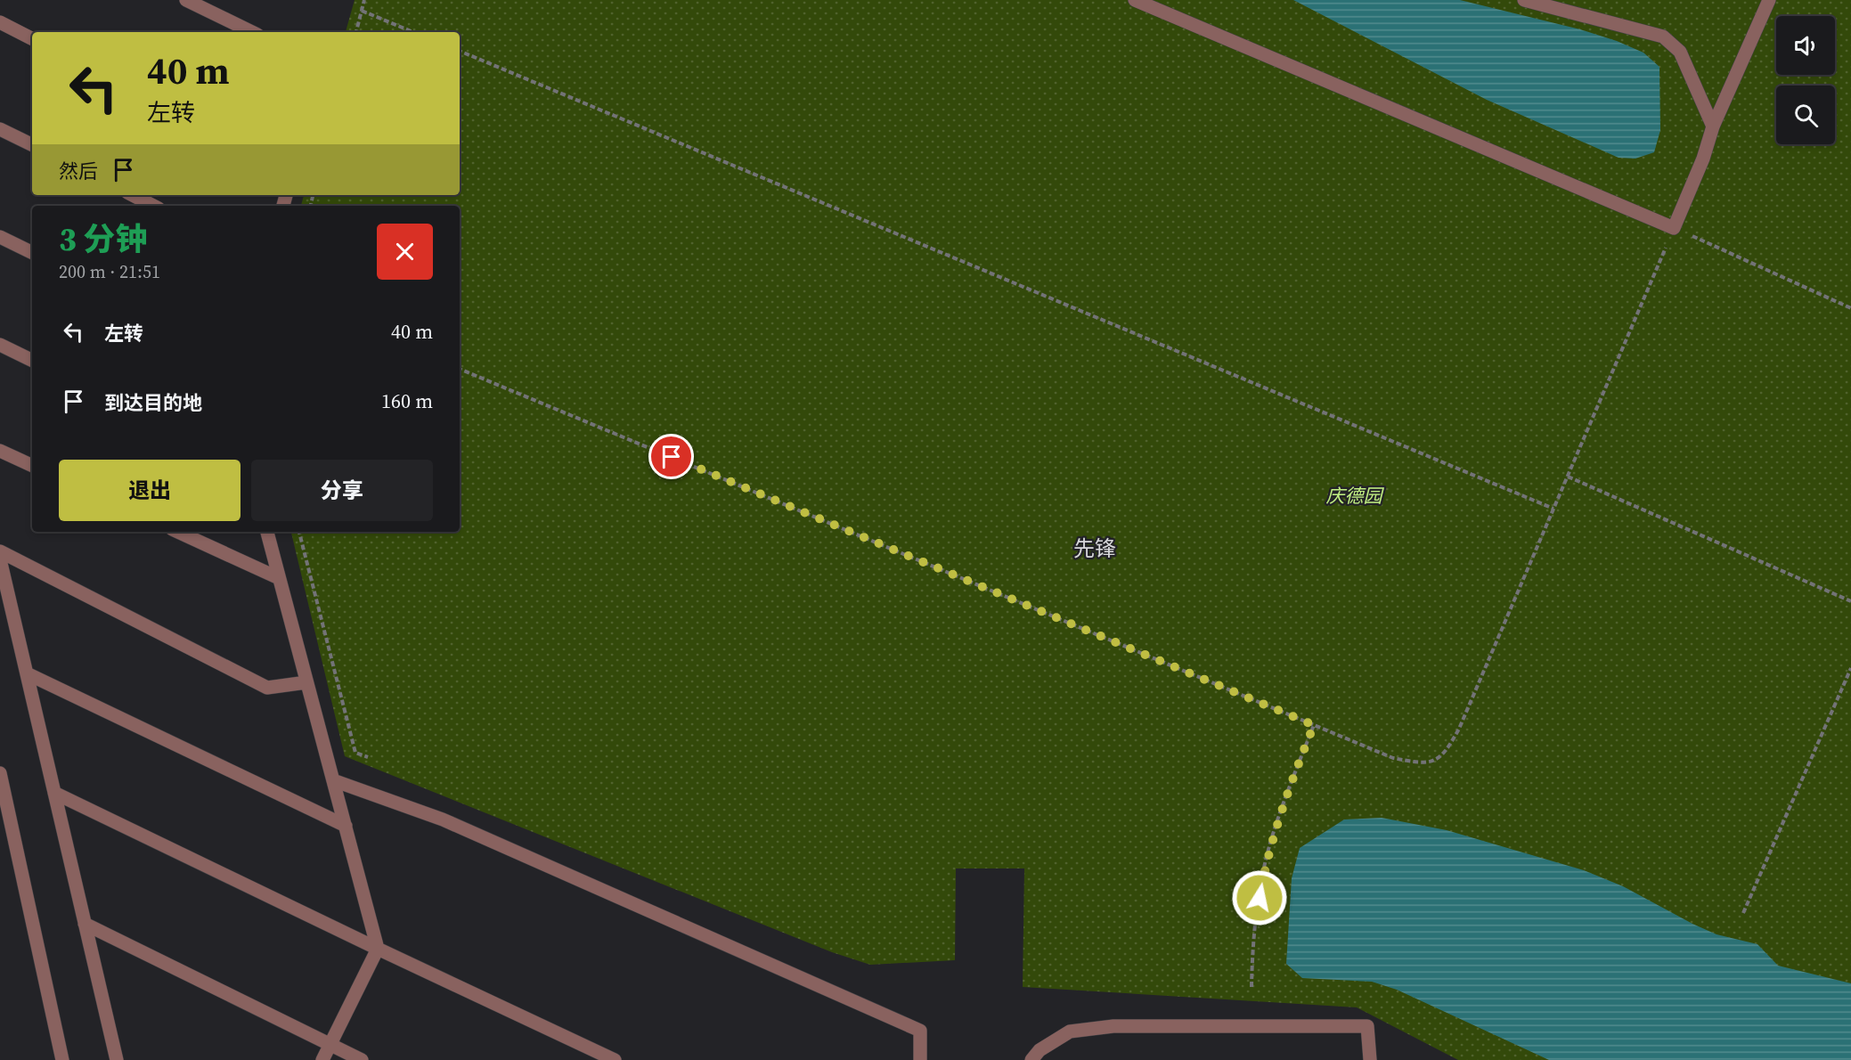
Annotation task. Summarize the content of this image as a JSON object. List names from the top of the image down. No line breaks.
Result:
{"districts":["先锋"],"parks":["庆德园"],"page":{"turn":["40 m","左转"],"then":"然后","heading":["3 分钟","200 m · 21:51"],"list":[{"name":"左转","value":"40 m"},{"name":"到达目的地","value":"160 m"}],"buttons":["退出","分享"]}}
